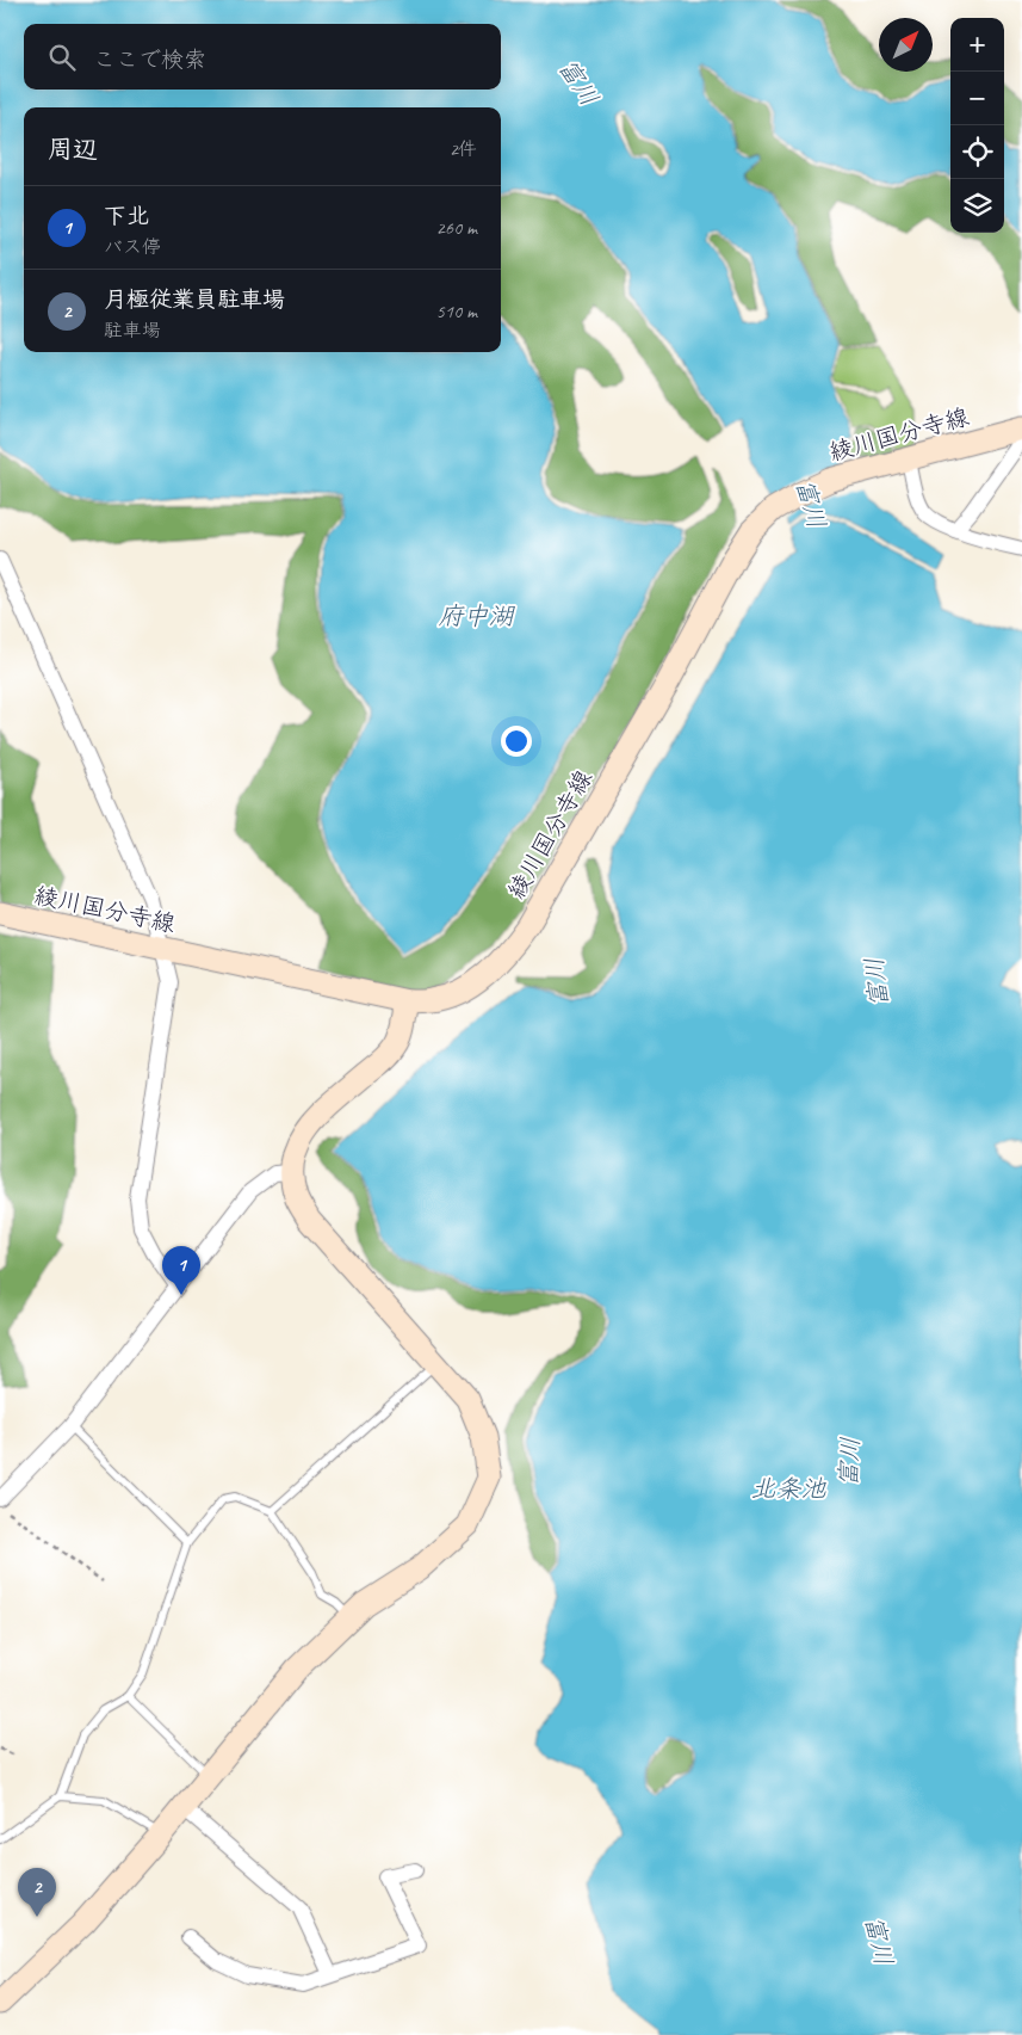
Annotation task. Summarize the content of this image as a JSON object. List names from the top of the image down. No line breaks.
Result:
{"streets":{"main road":["綾川国分寺線"]},"water":["富川","府中湖","北条池"],"north":"top right","page":{"map_buttons":["+","−"],"search":"ここで検索","heading":["周辺","2件"],"list":[{"mark":"1","name":"下北","note":"バス停","value":"260 m"},{"mark":"2","name":"月極従業員駐車場","note":"駐車場","value":"510 m"}],"pins":["1","2"]}}
